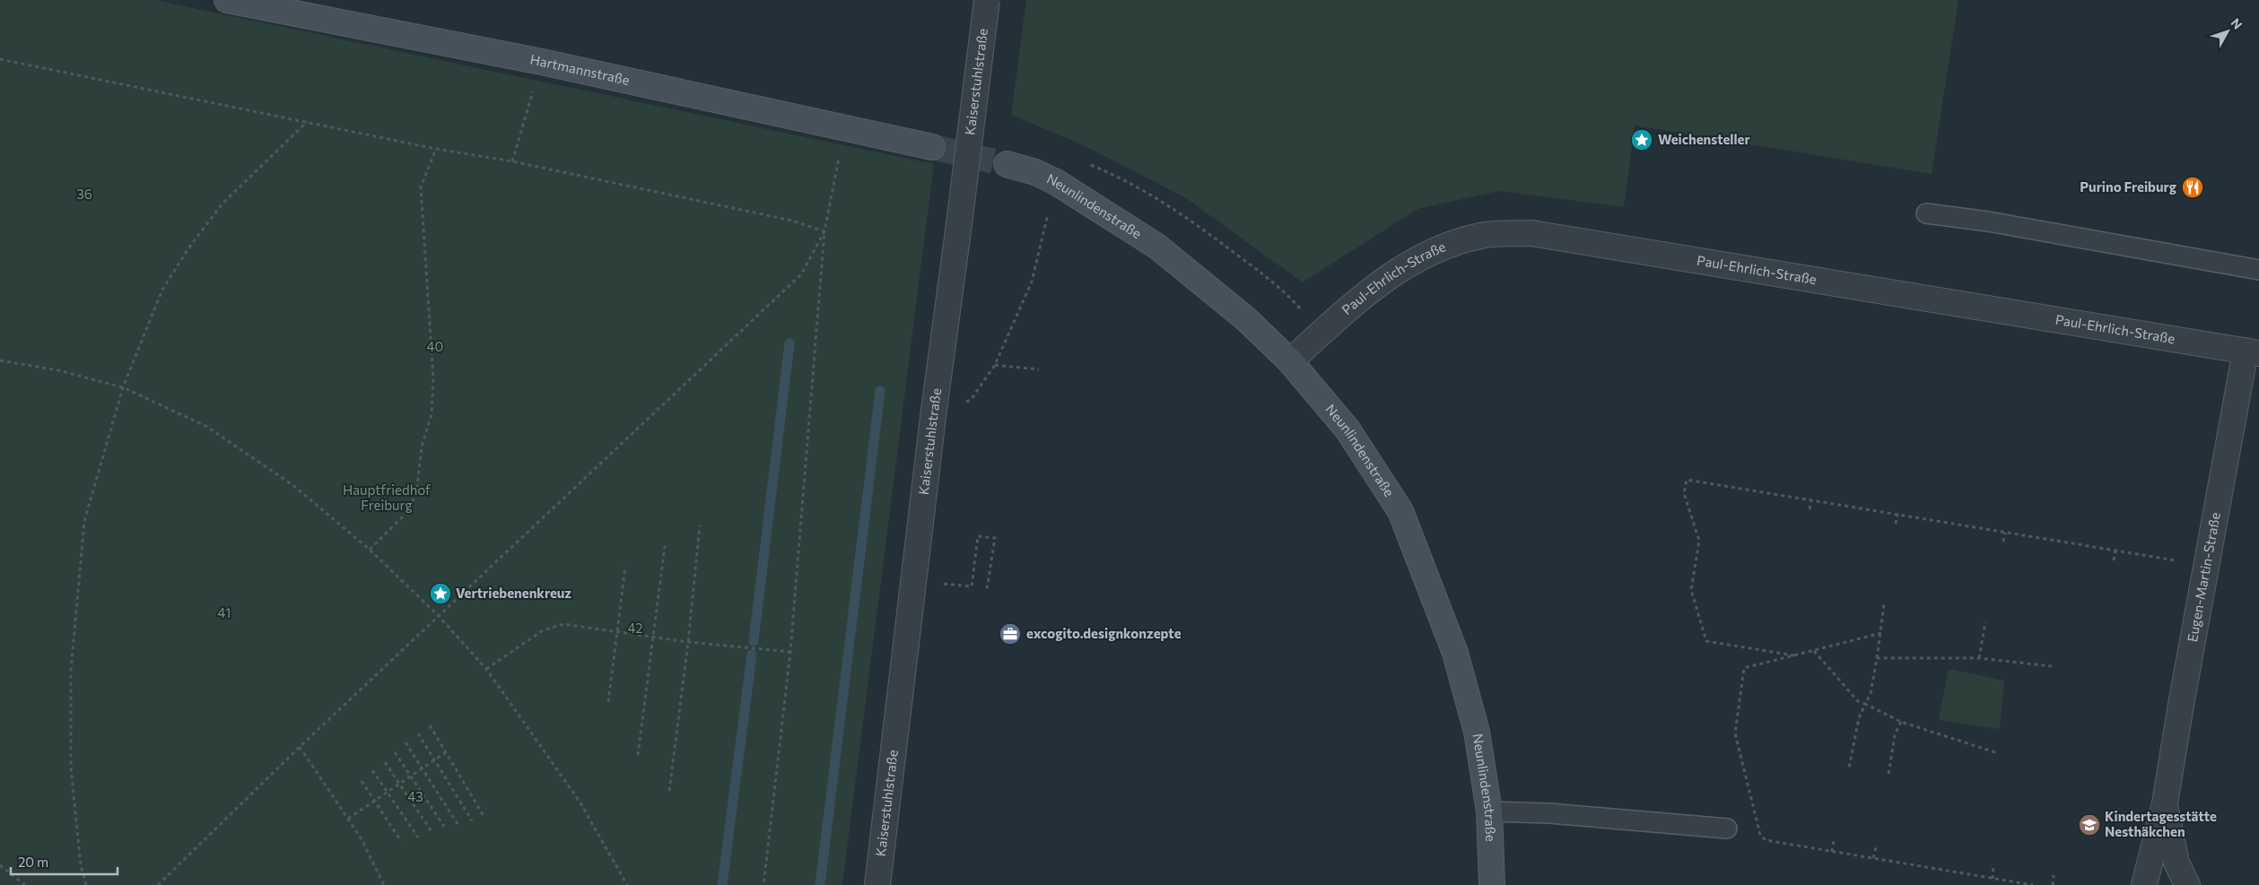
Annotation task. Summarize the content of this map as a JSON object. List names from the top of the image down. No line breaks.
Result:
{"streets":{"street":["Hartmannstraße","Kaiserstuhlstraße","Neunlindenstraße","Paul-Ehrlich-Straße","Eugen-Martin-Straße"]},"crossings":[["Neunlindenstraße","Paul-Ehrlich-Straße"],["Paul-Ehrlich-Straße","Eugen-Martin-Straße"]],"parks":["36","40","Hauptfriedhof Freiburg","41","42","43"],"places":{"place":["Weichensteller","Vertriebenenkreuz"],"restaurant":["Purino Freiburg"],"office":["excogito.designkonzepte"],"school or university":["Kindertagesstätte Nesthäkchen"]},"scale_bar":"20 m","north":"top right"}
